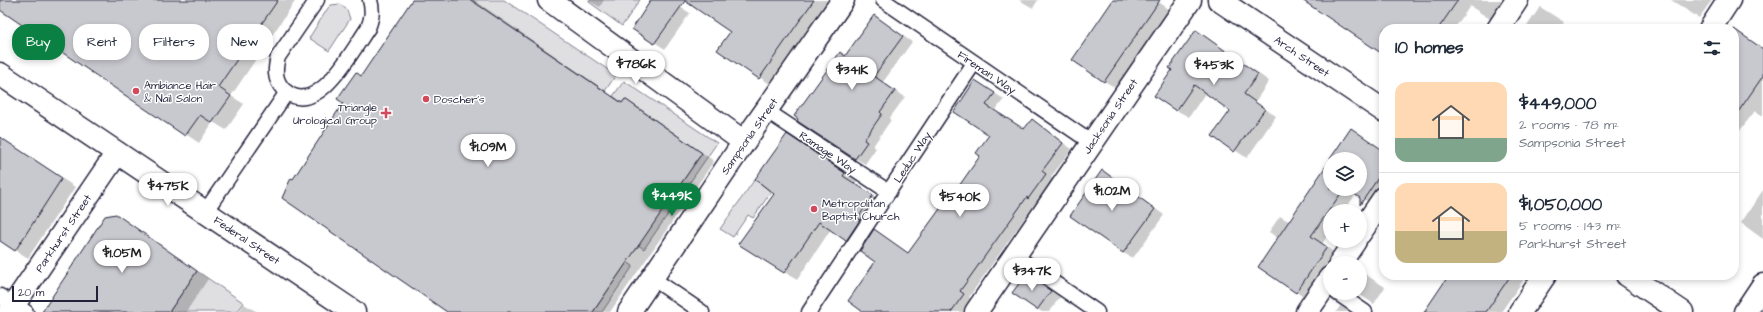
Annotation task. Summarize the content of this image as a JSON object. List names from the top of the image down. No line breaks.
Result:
{"streets":{"street":["Arch Street","Jacksonia Street","Sampsonia Street","Parkhurst Street","Federal Street"],"lane":["Fireman Way","Ramage Way","Leduc Way"]},"crossings":[["Fireman Way","Jacksonia Street"],["Fireman Way","Leduc Way"],["Sampsonia Street","Ramage Way"],["Ramage Way","Leduc Way"],["Parkhurst Street","Federal Street"]],"places":{"other":["Ambiance Hair & Nail Salon","Doscher's","Metropolitan Baptist Church"],"health":["Triangle Urological Group"]},"scale_bar":"20 m","page":{"chip":["Buy","Rent","Filters","New"],"heading":"10 homes","price":["$786K","$453K","$341K","$1.09M","$475K","$1.02M","$449K","$540K","$1.05M","$347K"],"list":[{"name":"$449,000","note":"2 rooms · 78 m² · Sampsonia Street"},{"name":"$1,050,000","note":"5 rooms · 143 m² · Parkhurst Street"}],"map_buttons":["+","−"],"scale":"20 m"}}
